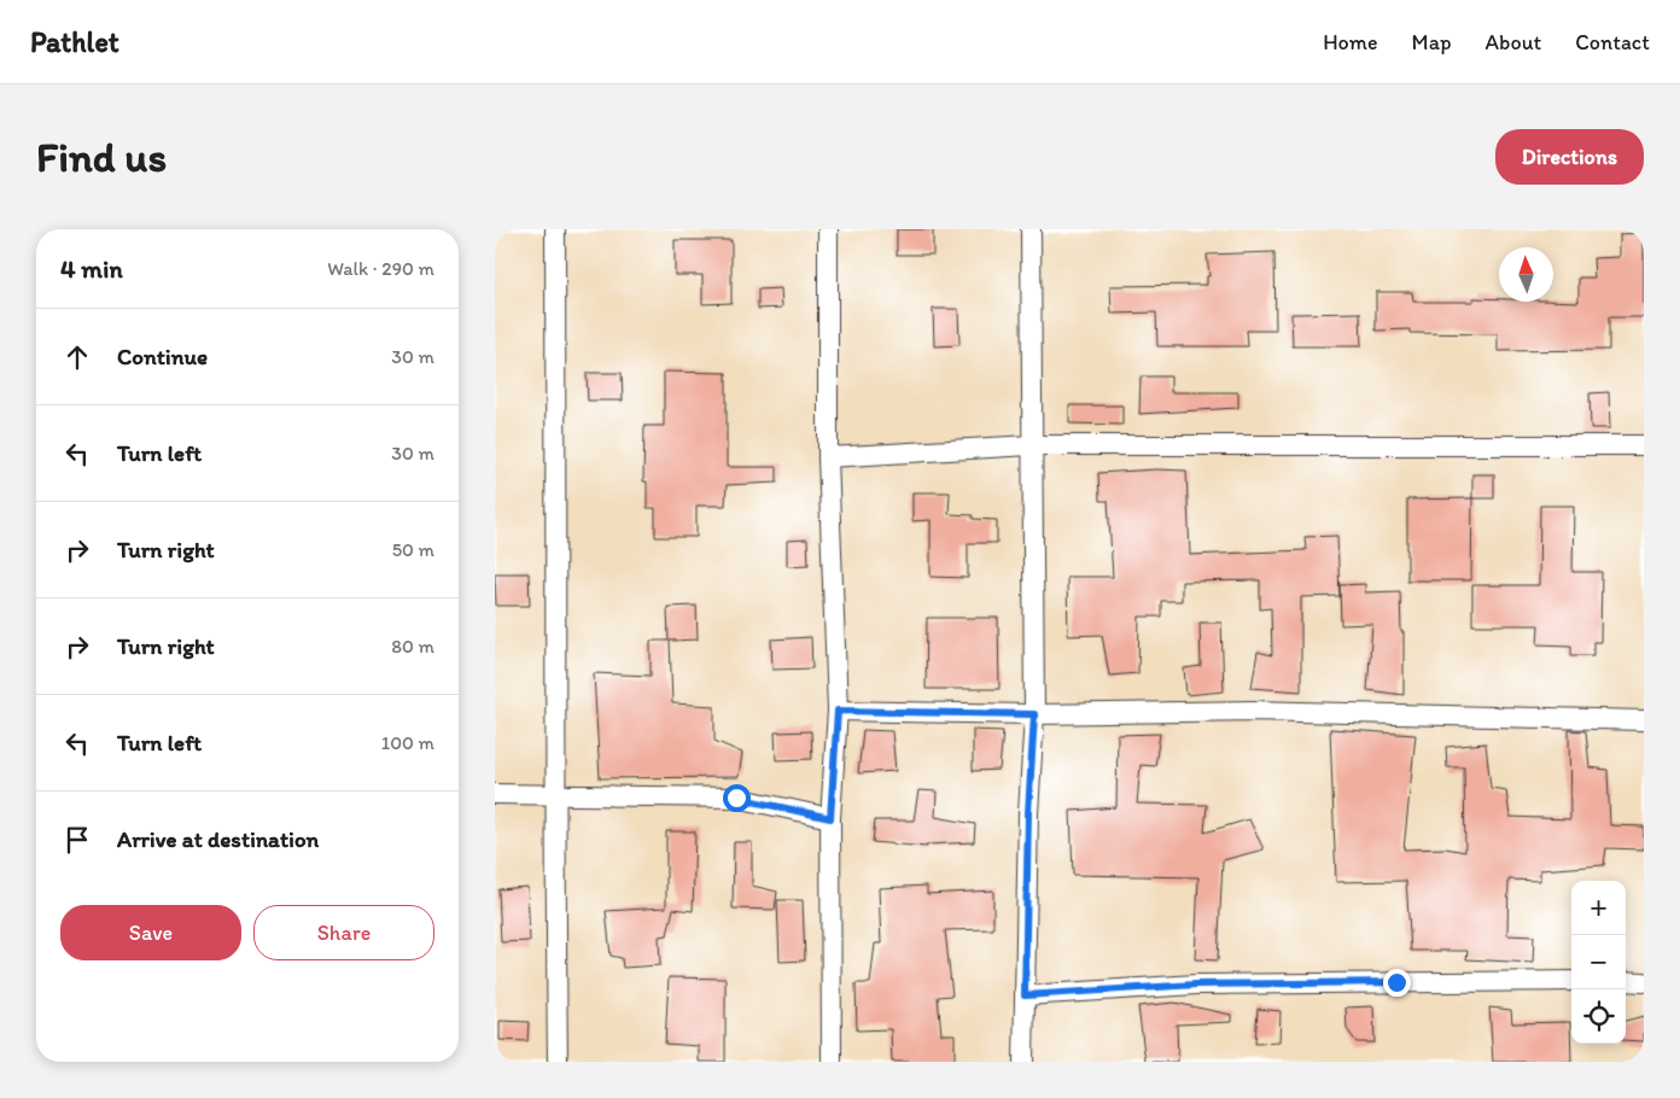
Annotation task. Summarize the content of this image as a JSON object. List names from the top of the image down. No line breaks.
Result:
{"north":"top","page":{"header":"Pathlet","nav":["Home","Map","About","Contact"],"buttons":["Directions",["Save","Share"]],"title":"Find us","heading":["4 min","Walk · 290 m"],"list":[["Continue","30 m"],["Turn left","30 m"],["Turn right","50 m"],["Turn right","80 m"],["Turn left","100 m"],"Arrive at destination"],"map_buttons":["+","−"]}}
